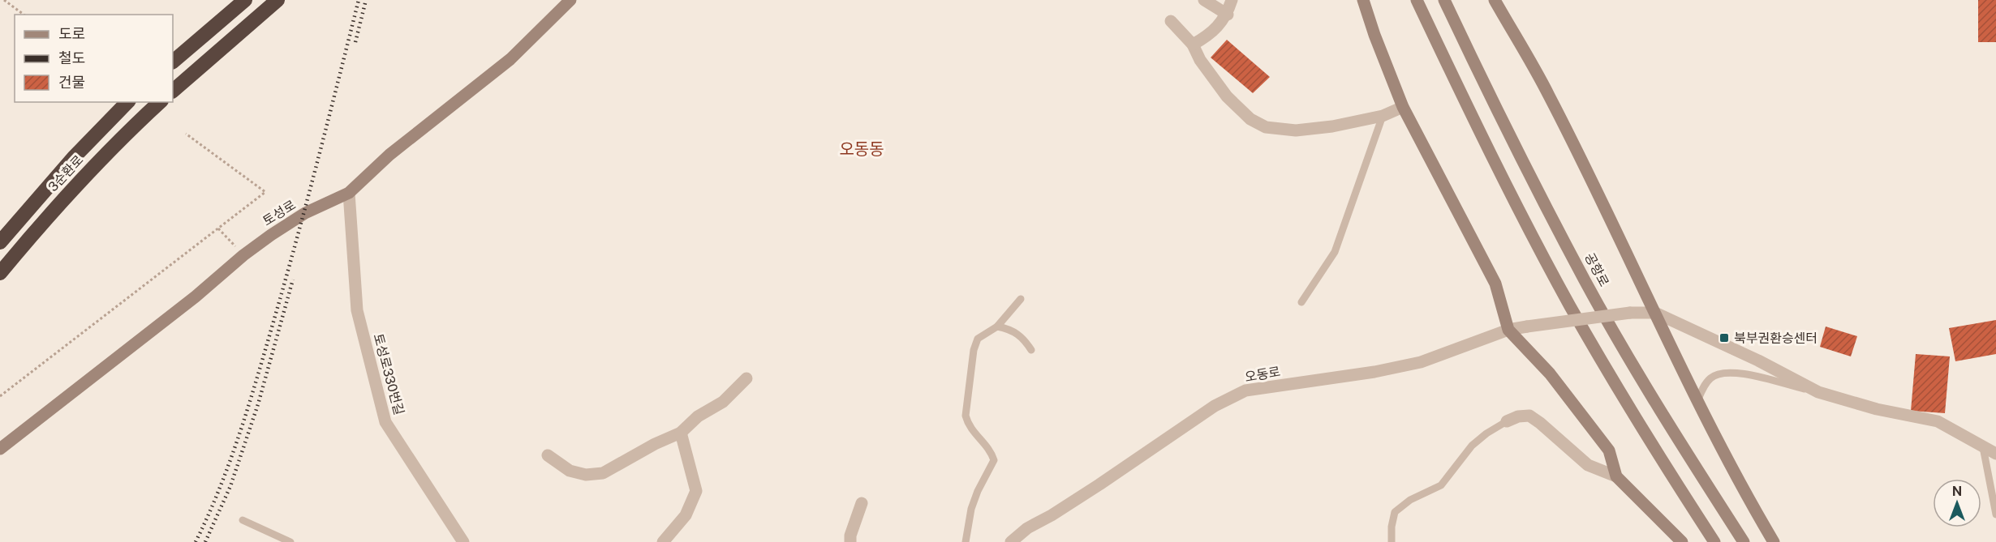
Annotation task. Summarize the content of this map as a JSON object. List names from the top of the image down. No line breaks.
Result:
{"streets":{"highway":["3순환로"],"main road":["토성로","공항로"],"street":["토성로330번길","오동로"]},"crossings":[["토성로","토성로330번길"]],"districts":["오동동"],"places":{"transit":["북부권환승센터"]},"legend":["도로","철도","건물"],"north":"top"}
